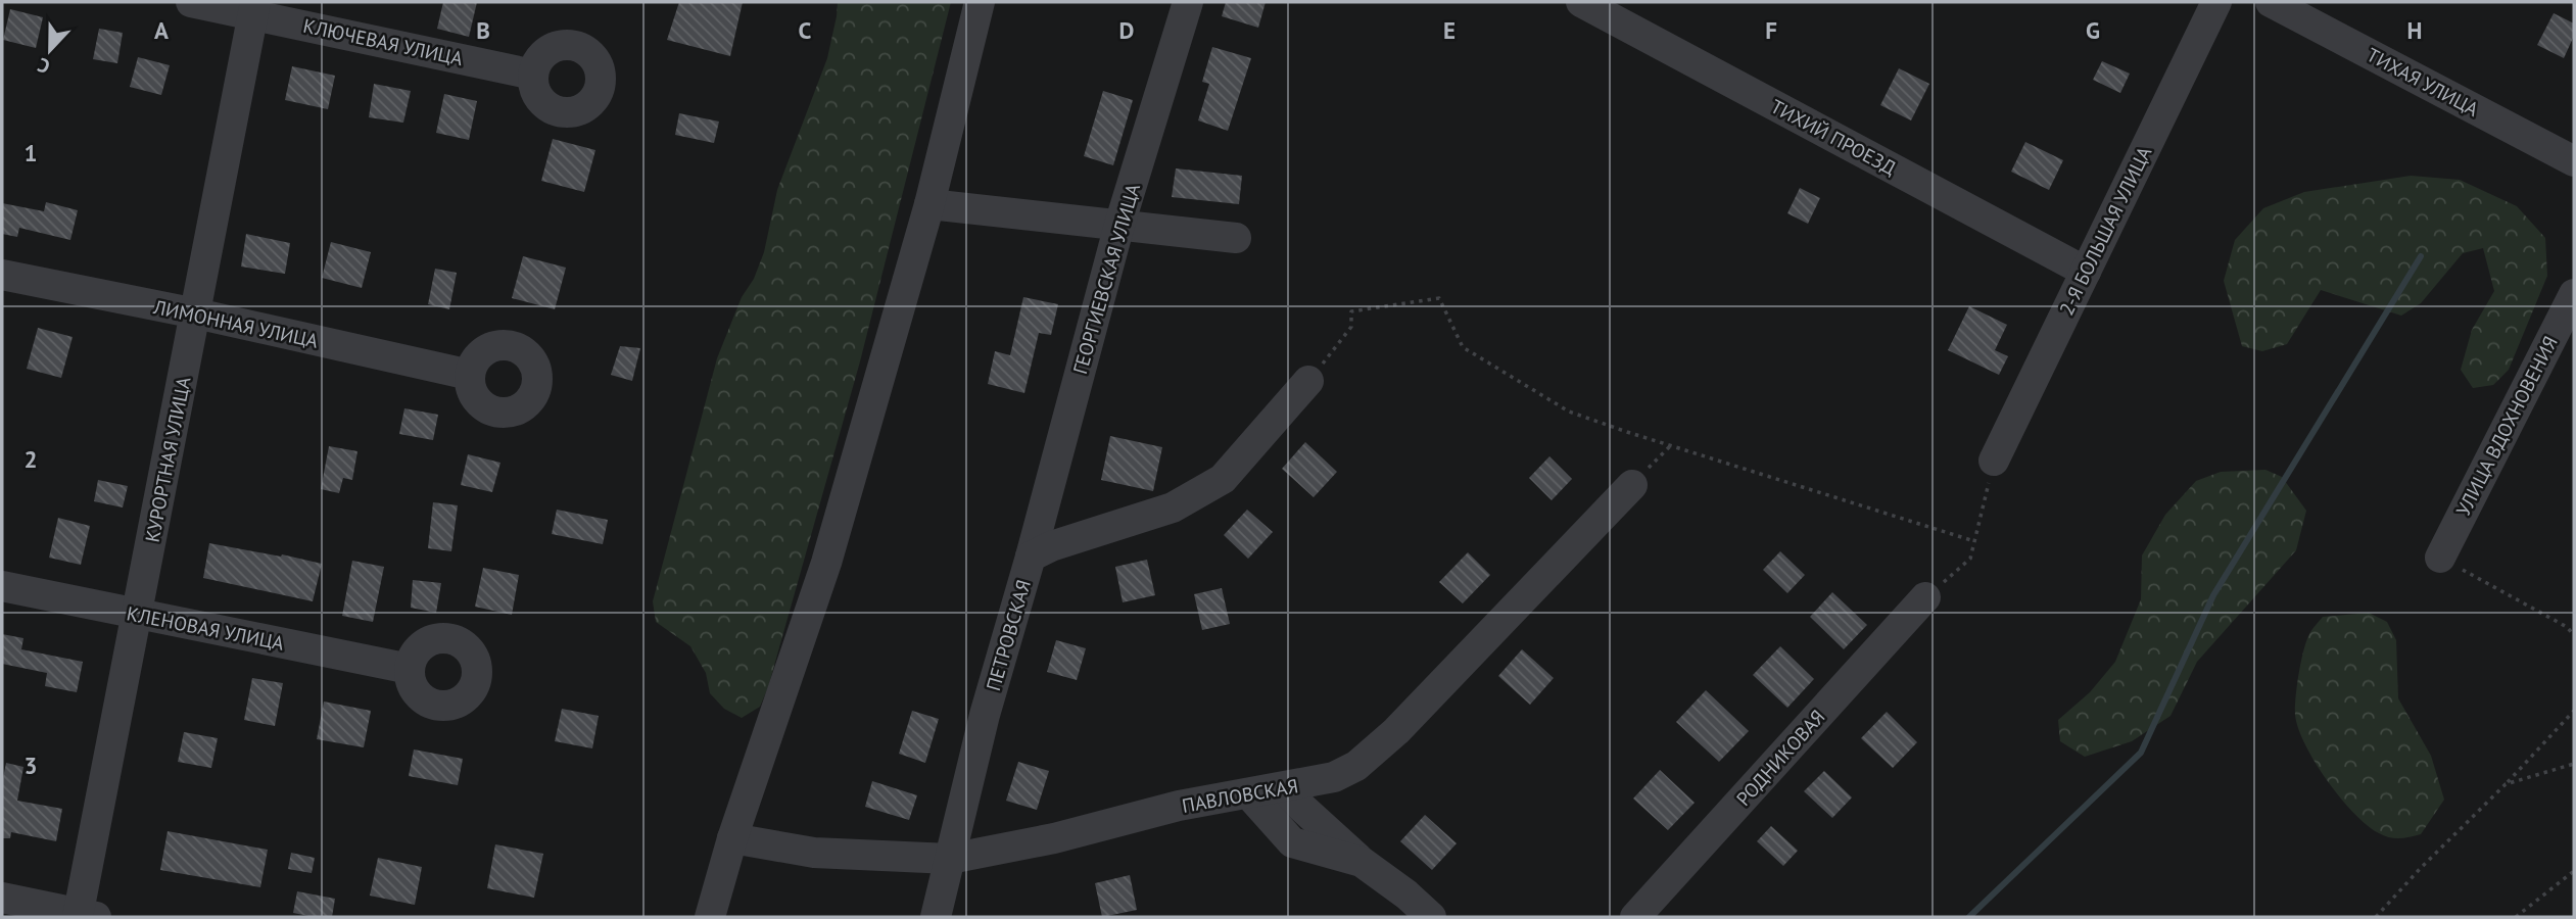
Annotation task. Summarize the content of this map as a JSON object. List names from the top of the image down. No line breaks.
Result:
{"streets":{"street":["КЛЮЧЕВАЯ УЛИЦА","ТИХАЯ УЛИЦА","ТИХИЙ ПРОЕЗД","2-Я БОЛЬШАЯ УЛИЦА","ГЕОРГИЕВСКАЯ УЛИЦА","ЛИМОННАЯ УЛИЦА","УЛИЦА ВДОХНОВЕНИЯ","КУРОРТНАЯ УЛИЦА","КЛЕНОВАЯ УЛИЦА","ПЕТРОВСКАЯ","РОДНИКОВАЯ","ПАВЛОВСКАЯ"]},"crossings":[["КЛЮЧЕВАЯ УЛИЦА","КУРОРТНАЯ УЛИЦА"],["ТИХИЙ ПРОЕЗД","2-Я БОЛЬШАЯ УЛИЦА"],["ГЕОРГИЕВСКАЯ УЛИЦА","ПЕТРОВСКАЯ"],["ЛИМОННАЯ УЛИЦА","КУРОРТНАЯ УЛИЦА"],["КУРОРТНАЯ УЛИЦА","КЛЕНОВАЯ УЛИЦА"],["ПЕТРОВСКАЯ","ПАВЛОВСКАЯ"]],"north":"bottom","grid":{"columns":["A","B","C","D","E","F","G","H"],"rows":["1","2","3"]}}
